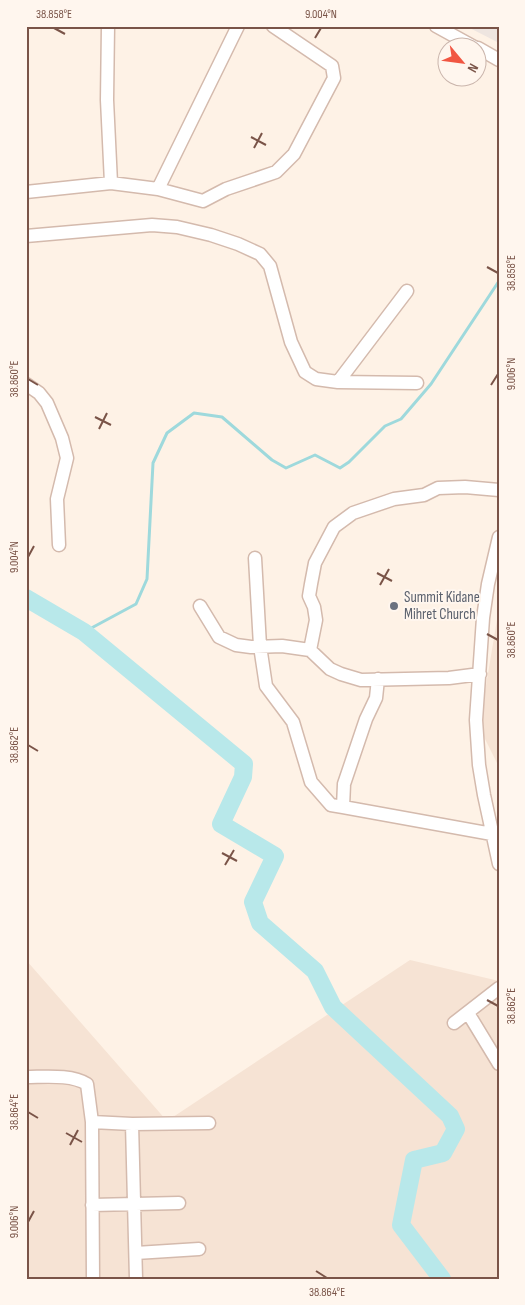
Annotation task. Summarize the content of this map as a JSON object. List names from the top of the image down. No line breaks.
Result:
{"places":["Summit Kidane Mihret Church"],"north":"bottom right","coordinates":["38.858°E","9.004°N","9.006°N","38.860°E","38.862°E","38.864°E"]}
